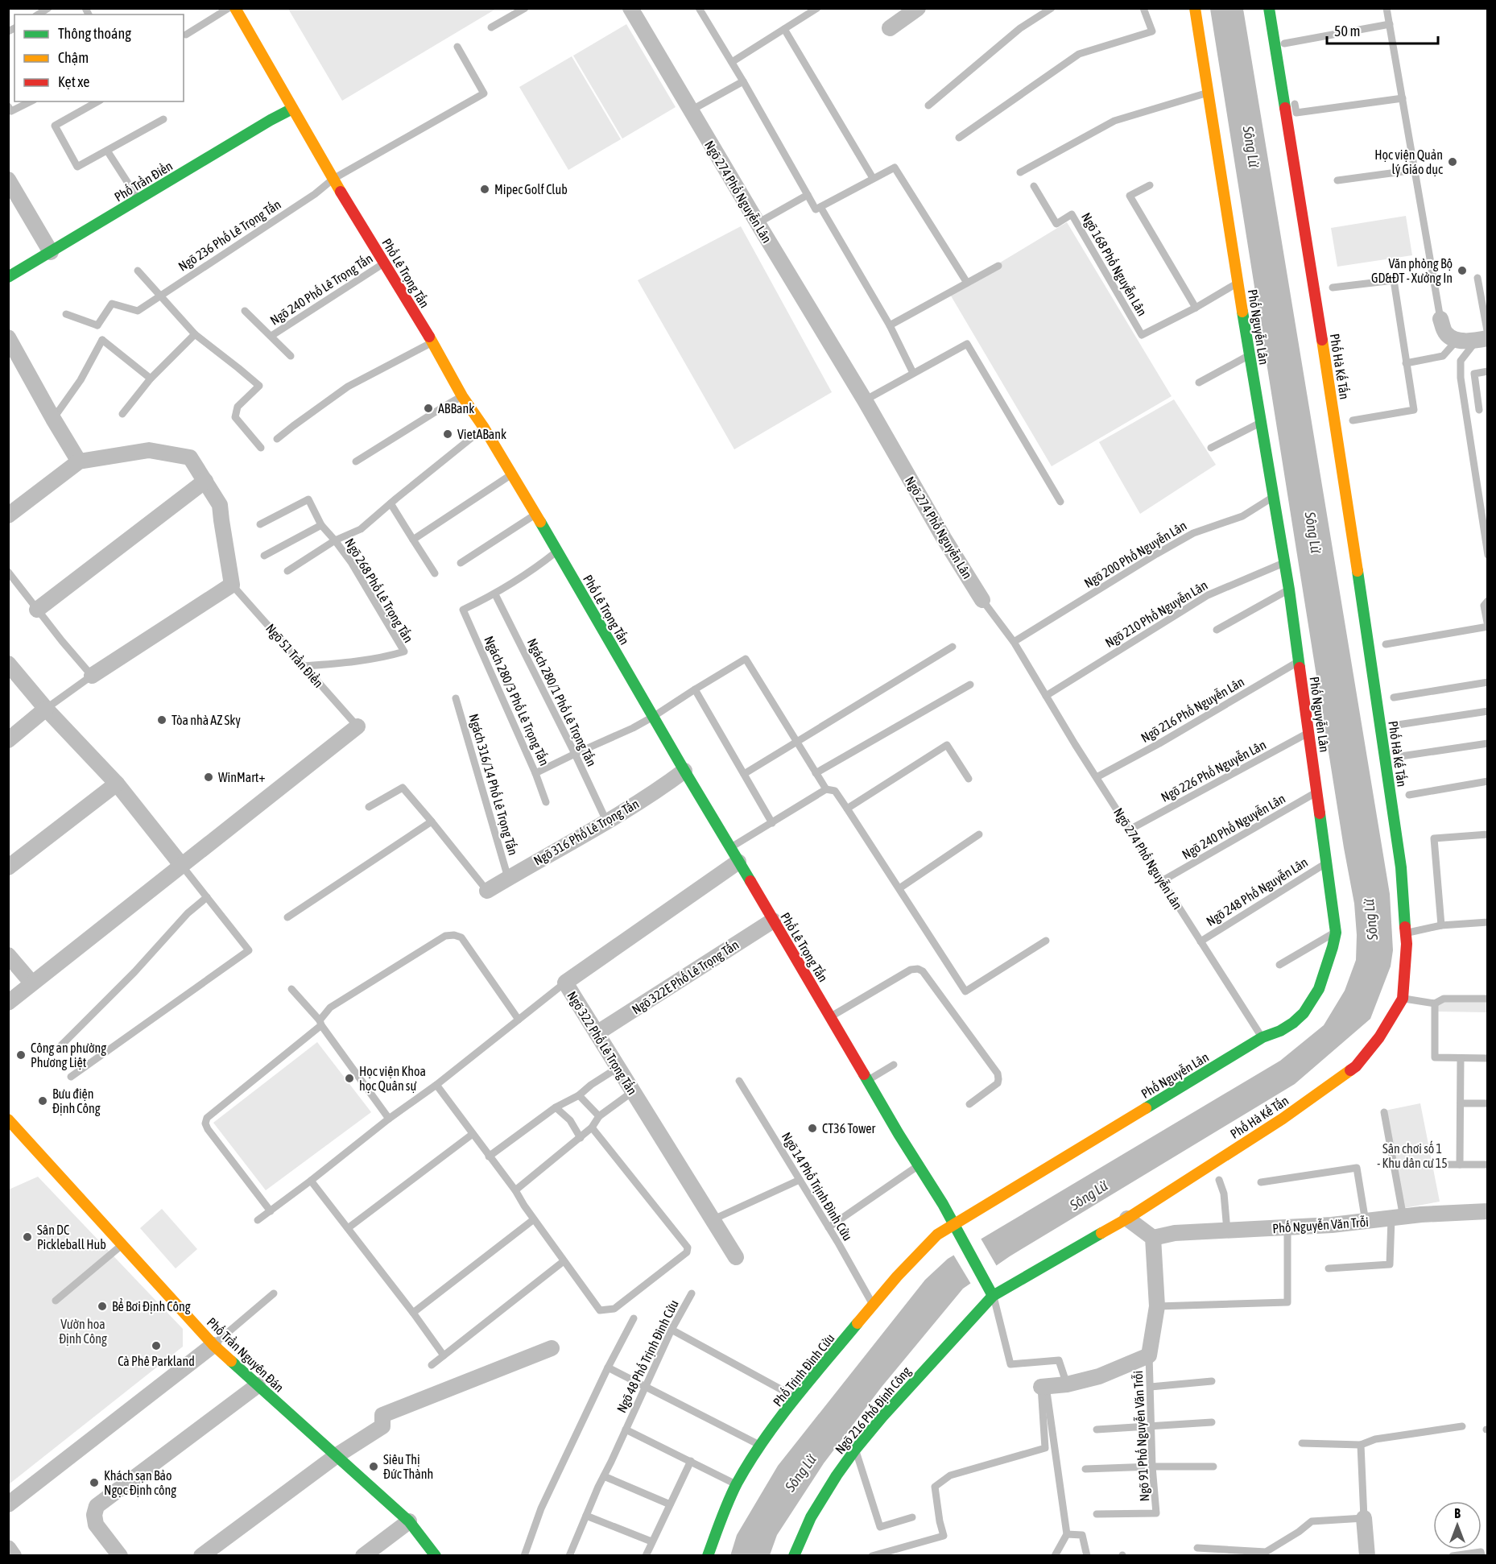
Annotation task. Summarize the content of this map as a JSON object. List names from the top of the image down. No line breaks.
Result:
{"streets":{"street":["Phố Trần Điền","Ngõ 274 Phố Nguyễn Lân","Phố Lê Trọng Tấn","Phố Nguyễn Lân","Phố Hà Kế Tấn","Ngõ 316 Phố Lê Trọng Tấn","Ngõ 322E Phố Lê Trọng Tấn","Ngõ 322 Phố Lê Trọng Tấn","Phố Nguyễn Văn Trỗi","Phố Trần Nguyên Đán","Phố Trịnh Đình Cửu","Ngõ 216 Phố Định Công"],"lane":["Ngõ 236 Phố Lê Trọng Tấn","Ngõ 168 Phố Nguyễn Lân","Ngõ 240 Phố Lê Trọng Tấn","Ngõ 200 Phố Nguyễn Lân","Ngõ 268 Phố Lê Trọng Tấn","Ngõ 210 Phố Nguyễn Lân","Ngõ 51 Trần Điền","Ngách 280/3 Phố Lê Trọng Tấn","Ngách 280/1 Phố Lê Trọng Tấn","Ngõ 216 Phố Nguyễn Lân","Ngõ 226 Phố Nguyễn Lân","Ngách 316/14 Phố Lê Trọng Tấn","Ngõ 240 Phố Nguyễn Lân","Ngõ 248 Phố Nguyễn Lân","Ngõ 14 Phố Trịnh Đình Cửu","Ngõ 48 Phố Trịnh Đình Cửu","Ngõ 91 Phố Nguyễn Văn Trỗi"]},"crossings":[["Phố Trần Điền","Phố Lê Trọng Tấn"],["Ngõ 274 Phố Nguyễn Lân","Phố Nguyễn Lân"],["Ngõ 274 Phố Nguyễn Lân","Ngõ 200 Phố Nguyễn Lân"],["Ngõ 274 Phố Nguyễn Lân","Ngõ 210 Phố Nguyễn Lân"],["Ngõ 274 Phố Nguyễn Lân","Ngõ 216 Phố Nguyễn Lân"],["Ngõ 274 Phố Nguyễn Lân","Ngõ 226 Phố Nguyễn Lân"],["Ngõ 274 Phố Nguyễn Lân","Ngõ 240 Phố Nguyễn Lân"],["Ngõ 274 Phố Nguyễn Lân","Ngõ 248 Phố Nguyễn Lân"],["Ngõ 236 Phố Lê Trọng Tấn","Phố Lê Trọng Tấn"],["Ngõ 168 Phố Nguyễn Lân","Phố Nguyễn Lân"],["Phố Lê Trọng Tấn","Ngõ 240 Phố Lê Trọng Tấn"],["Phố Lê Trọng Tấn","Phố Nguyễn Lân"],["Phố Lê Trọng Tấn","Phố Hà Kế Tấn"],["Phố Lê Trọng Tấn","Ngõ 268 Phố Lê Trọng Tấn"],["Phố Lê Trọng Tấn","Ngõ 316 Phố Lê Trọng Tấn"],["Phố Lê Trọng Tấn","Ngõ 322E Phố Lê Trọng Tấn"],["Phố Lê Trọng Tấn","Ngõ 322 Phố Lê Trọng Tấn"],["Phố Lê Trọng Tấn","Phố Trịnh Đình Cửu"],["Phố Lê Trọng Tấn","Ngõ 216 Phố Định Công"],["Phố Nguyễn Lân","Ngõ 200 Phố Nguyễn Lân"],["Phố Nguyễn Lân","Ngõ 210 Phố Nguyễn Lân"],["Phố Nguyễn Lân","Ngõ 216 Phố Nguyễn Lân"],["Phố Nguyễn Lân","Ngõ 226 Phố Nguyễn Lân"],["Phố Nguyễn Lân","Ngõ 240 Phố Nguyễn Lân"],["Phố Nguyễn Lân","Ngõ 248 Phố Nguyễn Lân"],["Phố Nguyễn Lân","Phố Trịnh Đình Cửu"],["Phố Hà Kế Tấn","Ngõ 216 Phố Định Công"],["Ngõ 268 Phố Lê Trọng Tấn","Ngõ 51 Trần Điền"],["Ngách 280/3 Phố Lê Trọng Tấn","Ngách 280/1 Phố Lê Trọng Tấn"],["Ngách 280/1 Phố Lê Trọng Tấn","Ngõ 316 Phố Lê Trọng Tấn"],["Ngách 316/14 Phố Lê Trọng Tấn","Ngõ 316 Phố Lê Trọng Tấn"],["Ngõ 322E Phố Lê Trọng Tấn","Ngõ 322 Phố Lê Trọng Tấn"],["Ngõ 14 Phố Trịnh Đình Cửu","Phố Trịnh Đình Cửu"],["Ngõ 48 Phố Trịnh Đình Cửu","Phố Trịnh Đình Cửu"]],"water":["Sông Lừ"],"parks":["Sân chơi số 1 - Khu dân cư 15","Vườn hoa Định Công"],"places":["Học viện Quản lý Giáo dục","Mipec Golf Club","Văn phòng Bộ GD&ĐT - Xưởng In","ABBank","VietABank","Tòa nhà AZ Sky","WinMart+","Công an phường Phương Liệt","Học viện Khoa học Quân sự","Bưu điện Định Công","CT36 Tower","Sân DC Pickleball Hub","Bể Bơi Định Công","Cà Phê Parkland","Siêu Thị Đức Thành","Khách sạn Bảo Ngọc Định công"],"legend":["Thông thoáng","Chậm","Kẹt xe"],"scale_bar":"50 m","north":"top"}
